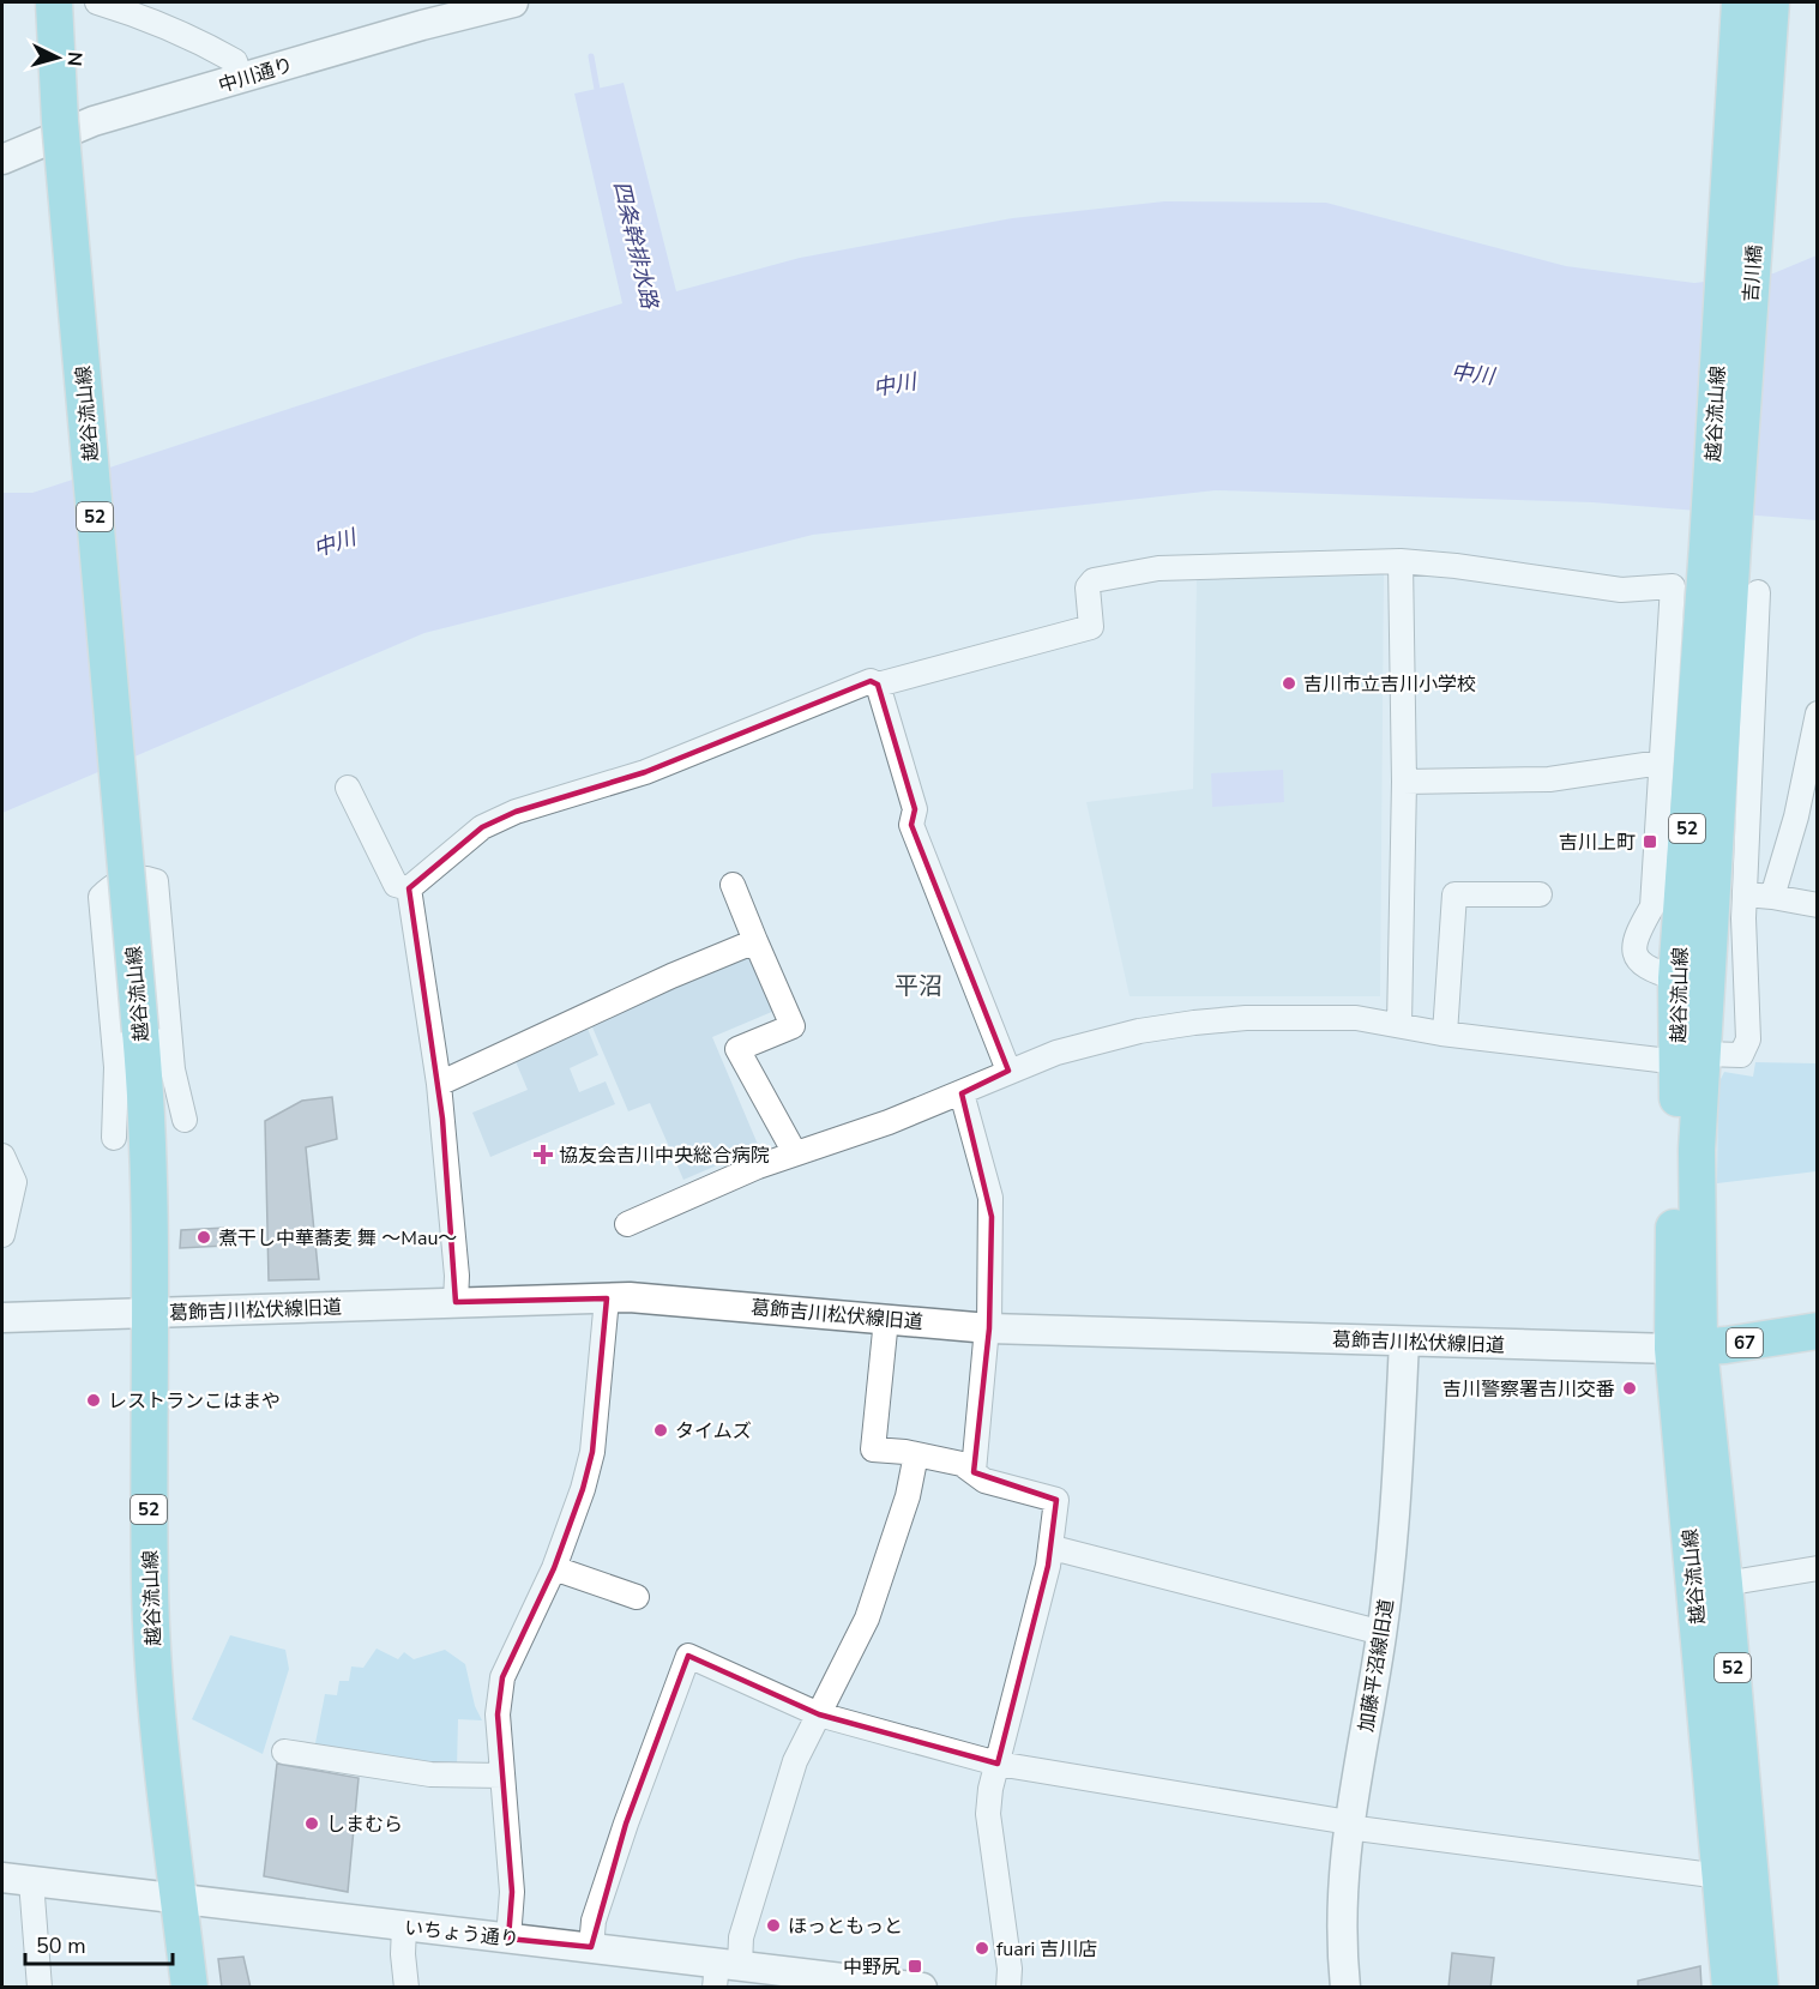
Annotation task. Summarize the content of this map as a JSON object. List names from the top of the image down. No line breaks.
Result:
{"streets":{"main road":["吉川橋","越谷流山線","52","67"],"street":["中川通り","葛飾吉川松伏線旧道","加藤平沼線旧道","いちょう通り"]},"crossings":[["吉川橋","越谷流山線"],["越谷流山線","葛飾吉川松伏線旧道"],["越谷流山線","67"],["越谷流山線","いちょう通り"],["葛飾吉川松伏線旧道","67"],["葛飾吉川松伏線旧道","加藤平沼線旧道"]],"districts":["平沼"],"water":["四条幹排水路","中川"],"places":{"other":["吉川市立吉川小学校","煮干し中華蕎麦 舞 〜Mau〜","吉川警察署吉川交番","レストランこはまや","タイムズ","しまむら","ほっともっと","fuari 吉川店"],"transit":["吉川上町","中野尻"],"health":["協友会吉川中央総合病院"]},"scale_bar":"50 m","north":"right"}
